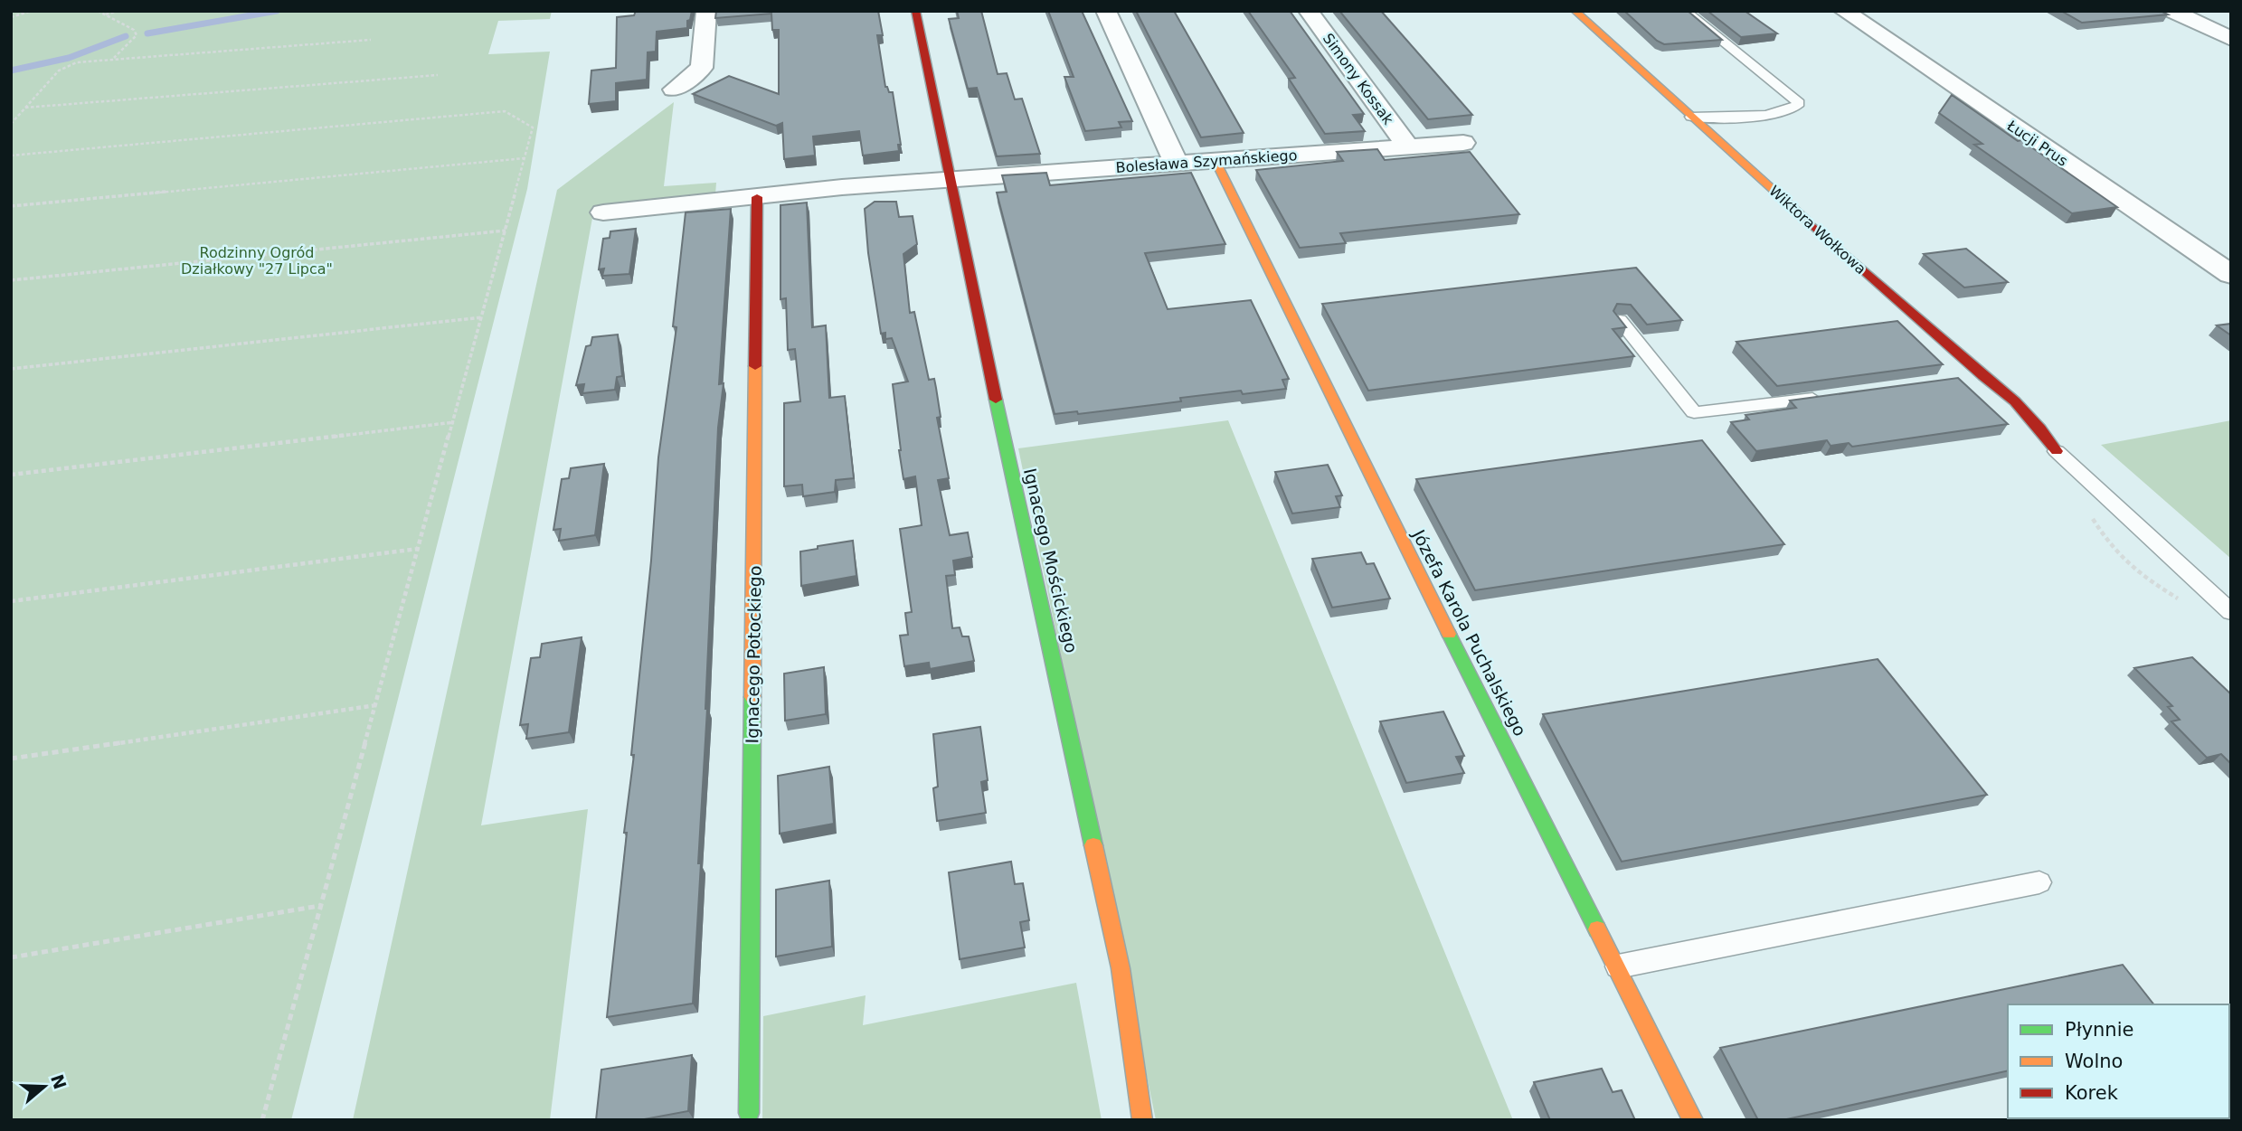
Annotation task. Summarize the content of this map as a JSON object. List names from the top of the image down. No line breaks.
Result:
{"streets":{"street":["Simony Kossak","Łucji Prus","Bolesława Szymańskiego","Wiktora Wołkowa","Ignacego Mościckiego","Józefa Karola Puchalskiego","Ignacego Potockiego"]},"crossings":[["Simony Kossak","Bolesława Szymańskiego"],["Bolesława Szymańskiego","Ignacego Mościckiego"],["Bolesława Szymańskiego","Józefa Karola Puchalskiego"]],"parks":["Rodzinny Ogród Działkowy \"27 Lipca\""],"legend":["Płynnie","Wolno","Korek"],"north":"right"}
